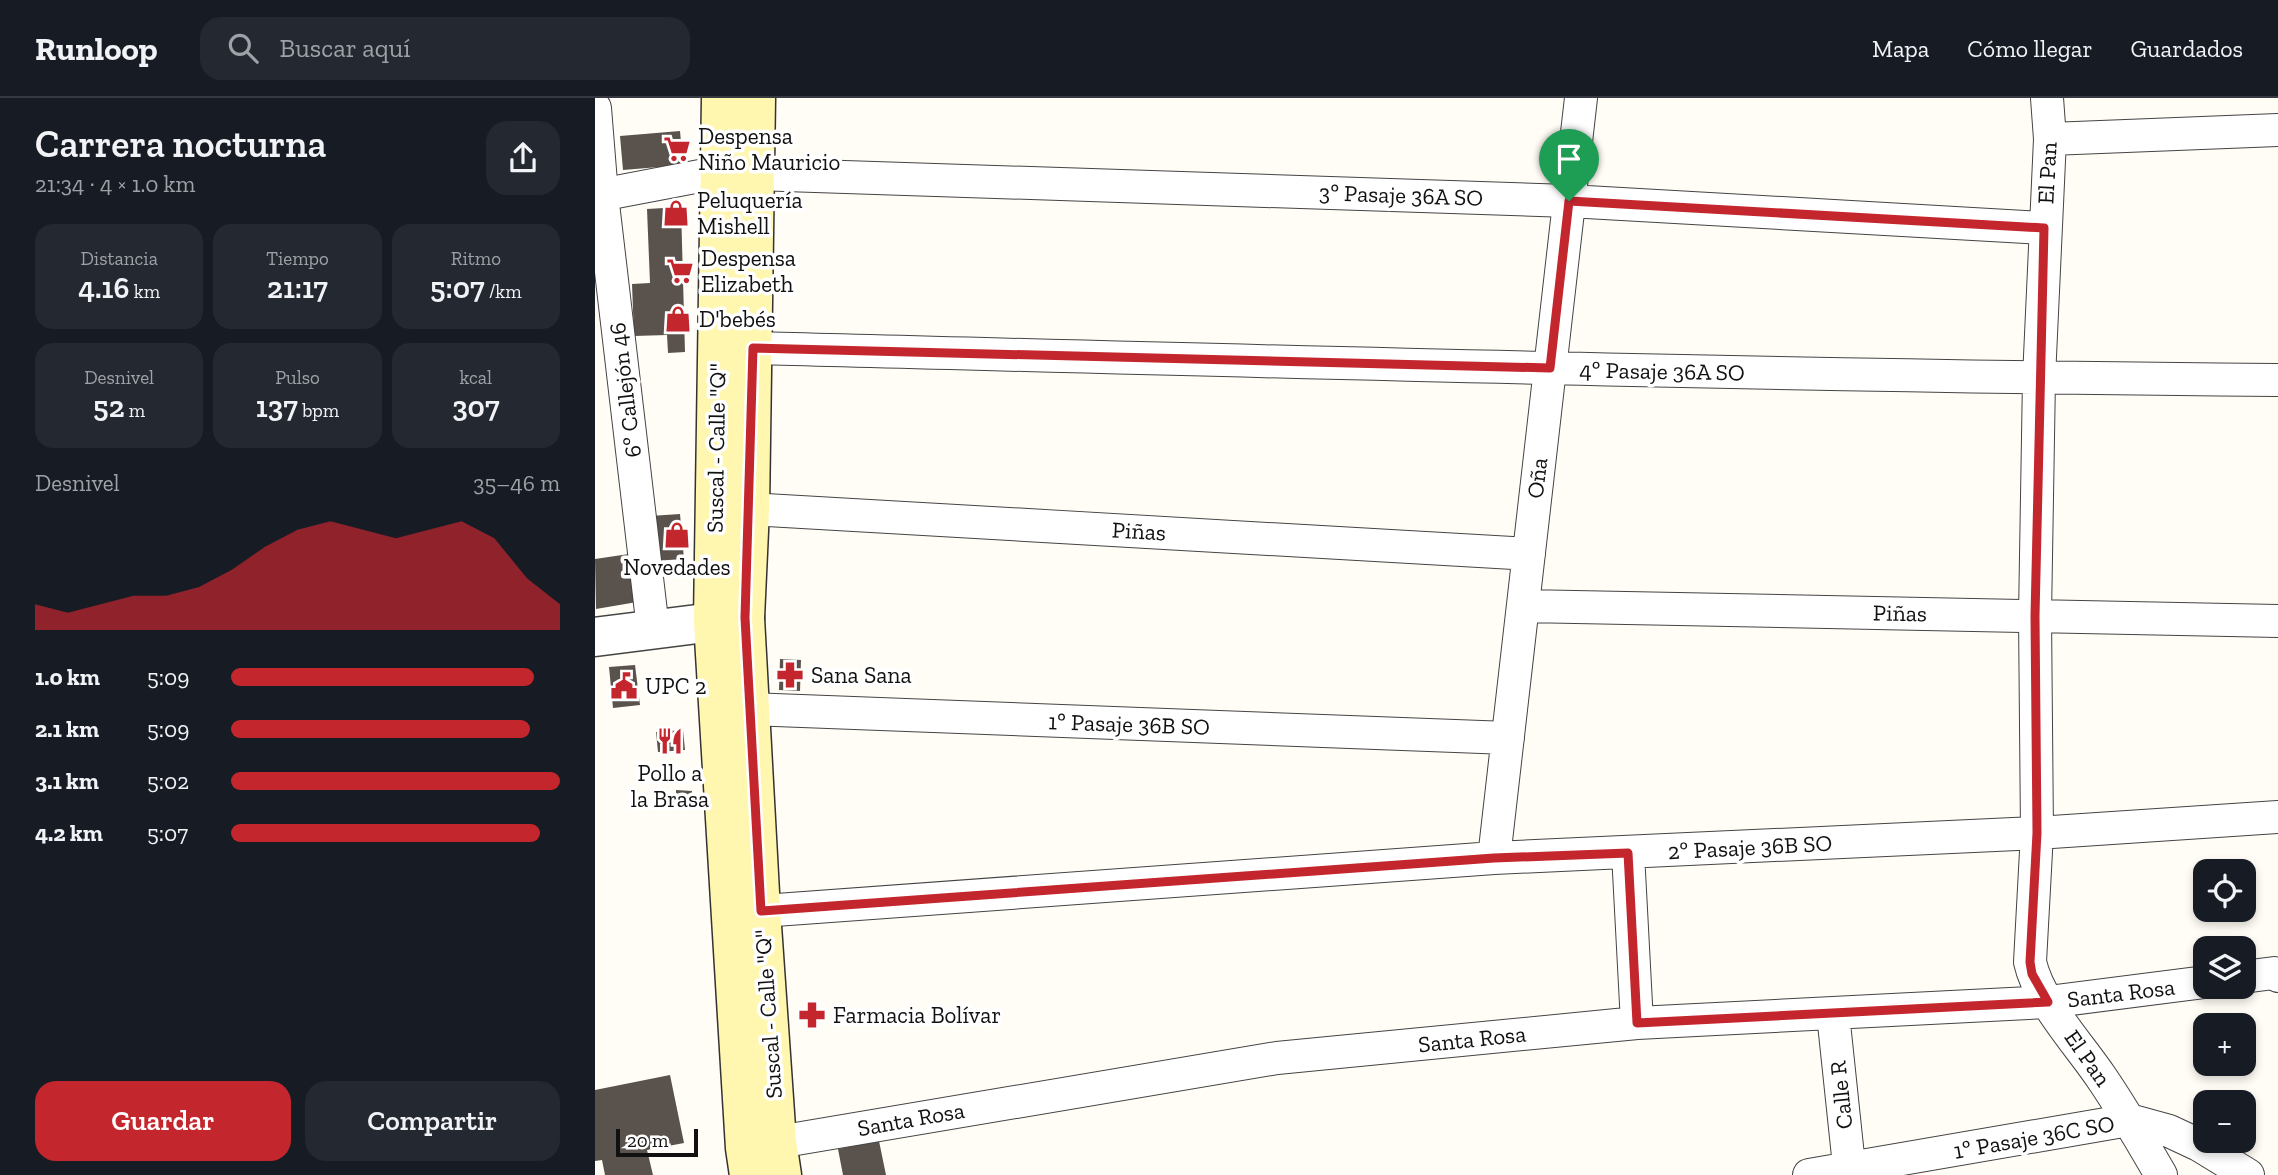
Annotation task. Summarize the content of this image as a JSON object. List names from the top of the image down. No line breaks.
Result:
{"streets":{"main road":["Suscal - Calle \"Q\""],"street":["El Pan","3º Pasaje 36A SO","4º Pasaje 36A SO","6º Callejón 46","Oña","Piñas","1º Pasaje 36B SO","2º Pasaje 36B SO","Santa Rosa","Calle R","1º Pasaje 36C SO"]},"crossings":[["El Pan","3º Pasaje 36A SO"],["El Pan","4º Pasaje 36A SO"],["El Pan","Piñas"],["El Pan","2º Pasaje 36B SO"],["El Pan","Santa Rosa"],["El Pan","1º Pasaje 36C SO"],["3º Pasaje 36A SO","6º Callejón 46"],["3º Pasaje 36A SO","Suscal - Calle \"Q\""],["3º Pasaje 36A SO","Oña"],["4º Pasaje 36A SO","Suscal - Calle \"Q\""],["4º Pasaje 36A SO","Oña"],["Suscal - Calle \"Q\"","Piñas"],["Suscal - Calle \"Q\"","1º Pasaje 36B SO"],["Suscal - Calle \"Q\"","2º Pasaje 36B SO"],["Suscal - Calle \"Q\"","Santa Rosa"],["Oña","Piñas"],["Oña","1º Pasaje 36B SO"],["Oña","2º Pasaje 36B SO"],["Santa Rosa","Calle R"],["Calle R","1º Pasaje 36C SO"]],"places":{"supermarket":["Despensa Niño Mauricio","Despensa Elizabeth"],"shop":["Peluquería Mishell","D'bebés","Novedades"],"pharmacy":["Sana Sana","Farmacia Bolívar"],"public building":["UPC 2"],"restaurant":["Pollo a la Brasa"]},"scale_bar":"20 m","page":{"header":"Runloop","search":"Buscar aquí","nav":["Mapa","Cómo llegar","Guardados"],"heading":["Carrera nocturna","21:34 · 4 × 1.0 km"],"stats":[["Distancia","4.16 km"],["Tiempo","21:17"],["Ritmo","5:07 /km"],["Desnivel","52 m"],["Pulso","137 bpm"],["kcal","307"]],"chart":["Desnivel","35–46 m"],"list":[{"name":"1.0 km","note":"5:09"},{"name":"2.1 km","note":"5:09"},{"name":"3.1 km","note":"5:02"},{"name":"4.2 km","note":"5:07"}],"map_buttons":["+","−"],"buttons":["Guardar","Compartir"],"scale":"20 m"}}
